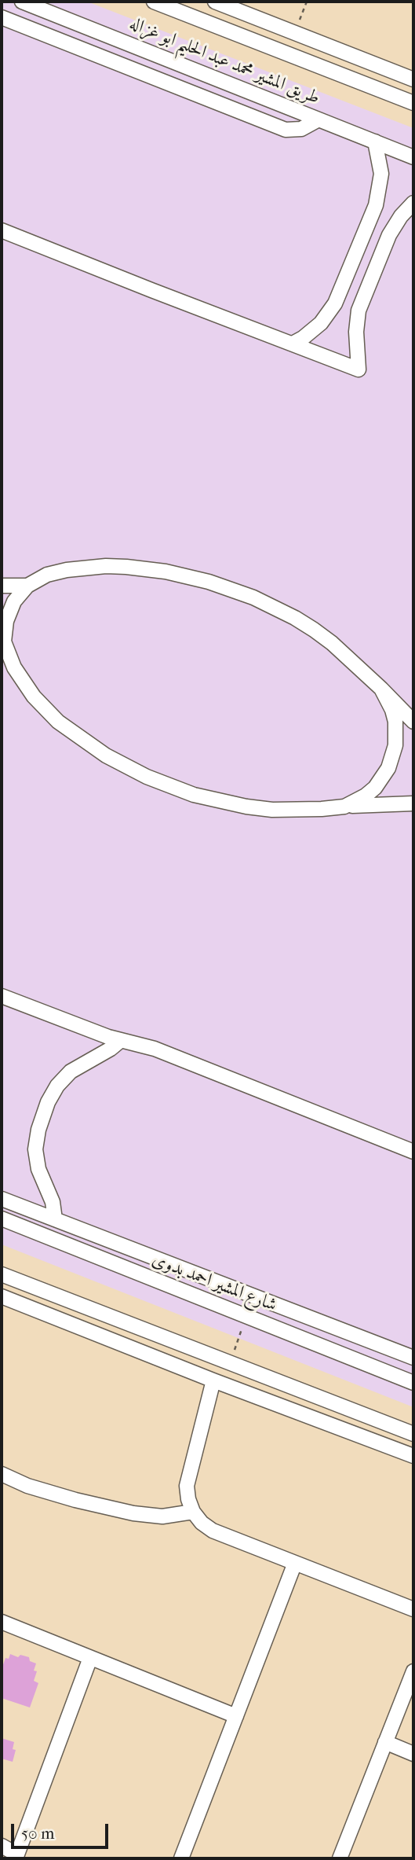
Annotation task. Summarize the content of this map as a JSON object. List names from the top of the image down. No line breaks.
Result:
{"streets":{"street":["طريق المشير محمد عبد الحليم ابو غزاله","شارع المشير احمد بدوى"]},"scale_bar":"50 m"}
